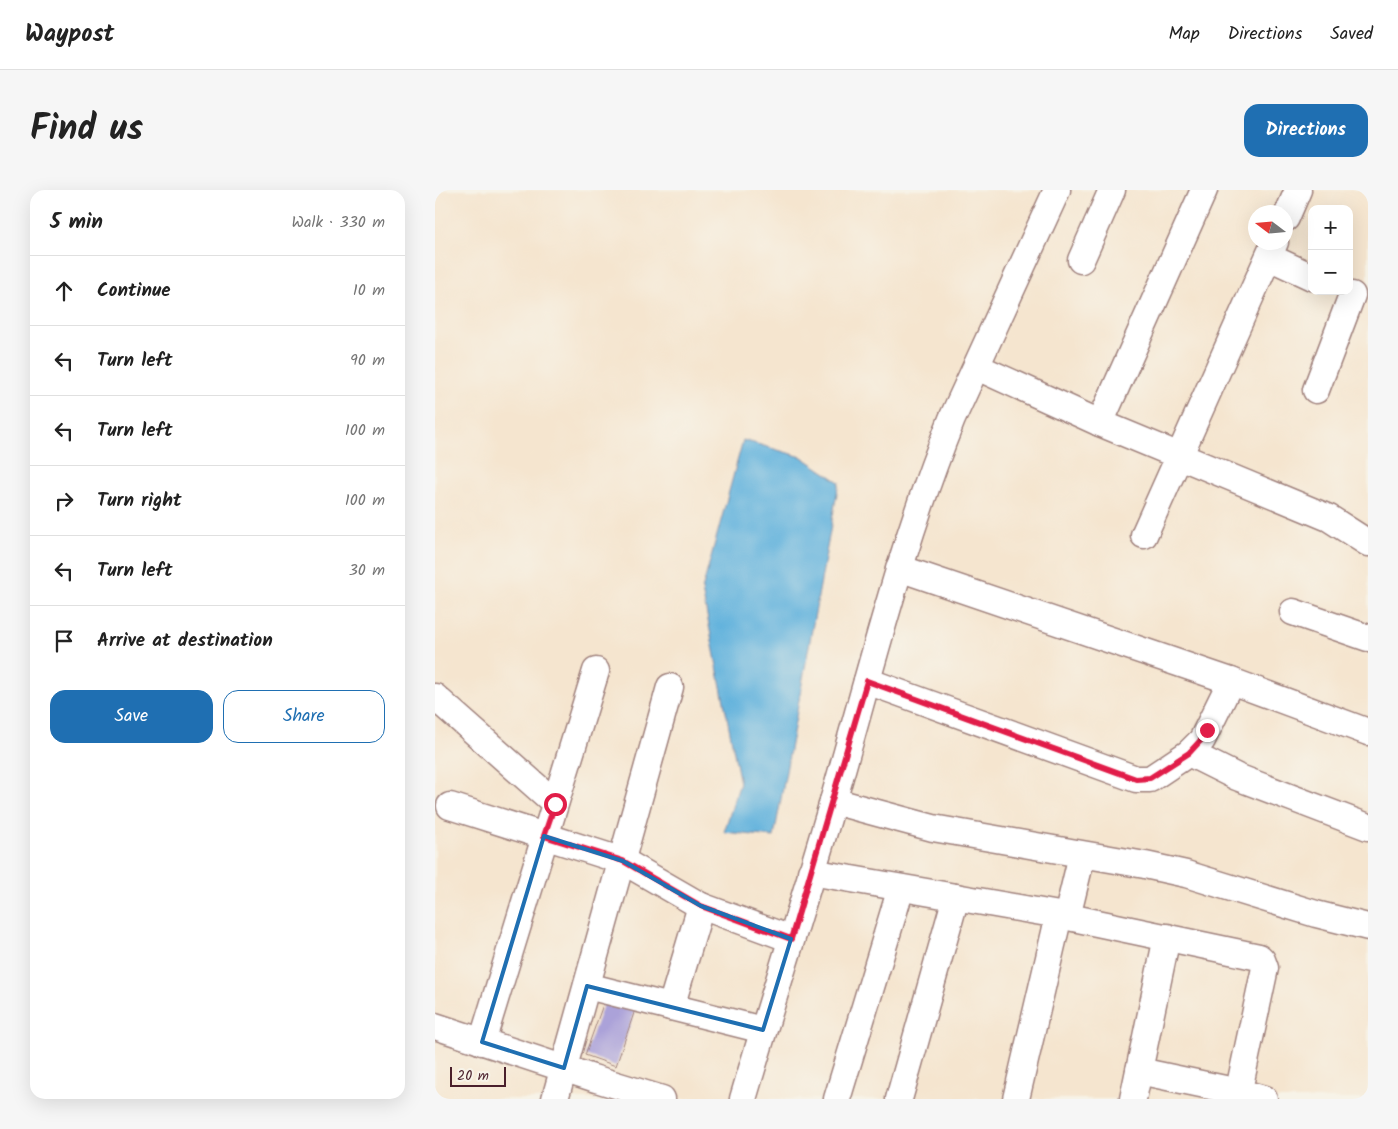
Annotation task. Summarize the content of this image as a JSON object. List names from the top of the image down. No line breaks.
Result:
{"scale_bar":"20 m","north":"left","page":{"header":"Waypost","nav":["Map","Directions","Saved"],"title":"Find us","buttons":["Directions",["Save","Share"]],"heading":["5 min","Walk · 330 m"],"map_buttons":["+","−"],"list":[["Continue","10 m"],["Turn left","90 m"],["Turn left","100 m"],["Turn right","100 m"],["Turn left","30 m"],"Arrive at destination"],"scale":"20 m"}}
